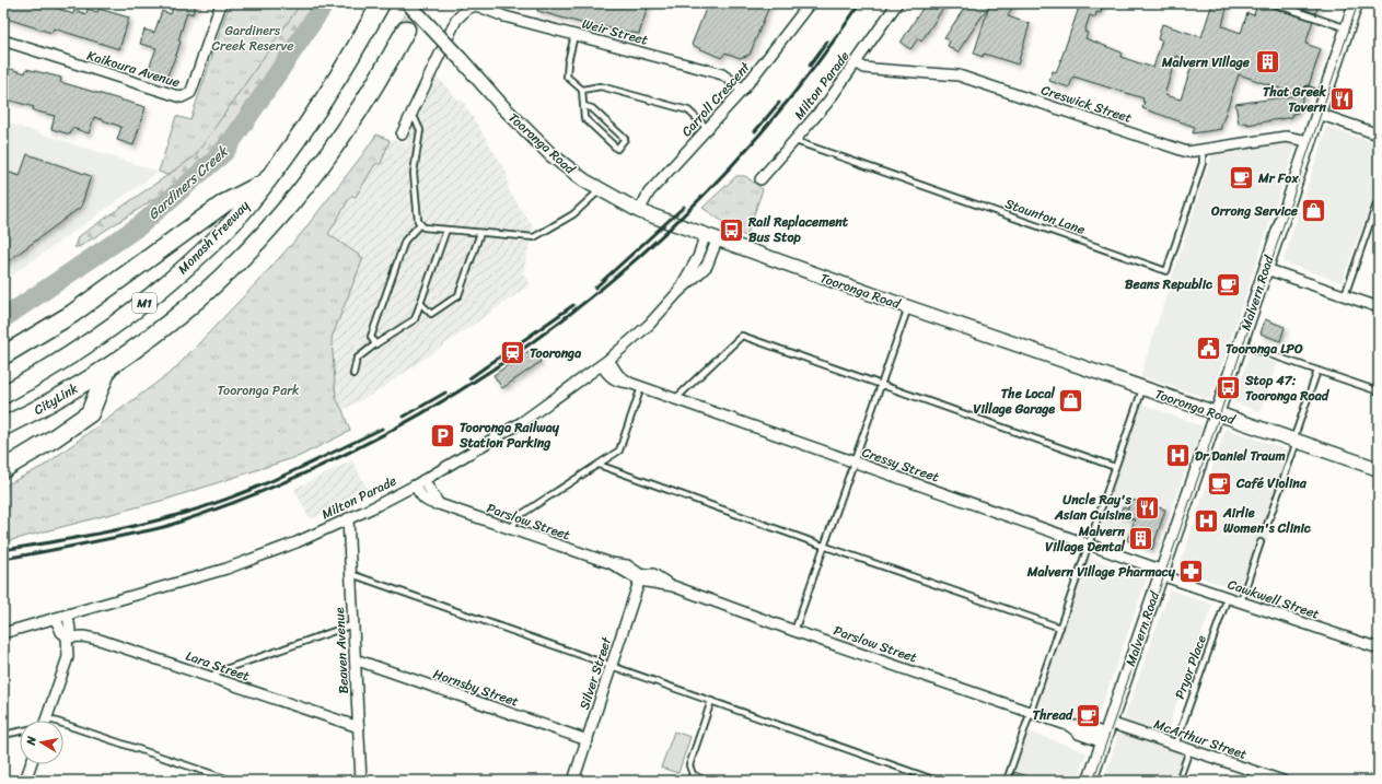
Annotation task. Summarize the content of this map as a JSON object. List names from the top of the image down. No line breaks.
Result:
{"streets":{"highway":["Monash Freeway","M1","CityLink"],"main road":["Tooronga Road","Malvern Road"],"street":["Weir Street","Kaikoura Avenue","Milton Parade","Carroll Crescent","Creswick Street","Cressy Street","Parslow Street","Cawkwell Street","Beaven Avenue","Lara Street","Silver Street","Hornsby Street","McArthur Street"],"lane":["Staunton Lane","Pryor Place"]},"crossings":[["Weir Street","Carroll Crescent"],["Milton Parade","Creswick Street"],["Milton Parade","Tooronga Road"],["Milton Parade","Staunton Lane"],["Milton Parade","Cressy Street"],["Milton Parade","Parslow Street"],["Milton Parade","Beaven Avenue"],["Carroll Crescent","Tooronga Road"],["Creswick Street","Staunton Lane"],["Creswick Street","Malvern Road"],["Tooronga Road","Malvern Road"],["Malvern Road","Cressy Street"],["Malvern Road","Parslow Street"],["Malvern Road","Cawkwell Street"],["Malvern Road","McArthur Street"],["M1","CityLink"],["Cressy Street","Cawkwell Street"],["Parslow Street","Silver Street"],["Parslow Street","McArthur Street"],["Cawkwell Street","Pryor Place"],["Beaven Avenue","Lara Street"],["Beaven Avenue","Hornsby Street"],["Pryor Place","McArthur Street"],["Silver Street","Hornsby Street"]],"water":["Gardiners Creek"],"parks":["Gardiners Creek Reserve","Tooronga Park"],"places":{"building":["Malvern Village","Malvern Village Dental"],"restaurant":["That Greek Tavern","Uncle Ray's Asian Cuisine"],"cafe":["Mr Fox","Beans Republic","Café Violina","Thread"],"shop":["Orrong Service","The Local Village Garage"],"bus stop":["Rail Replacement Bus Stop","Stop 47: Tooronga Road"],"public building":["Tooronga LPO"],"station":["Tooronga"],"parking":["Tooronga Railway Station Parking"],"hospital":["Dr Daniel Traum","Airlie Women's Clinic"],"pharmacy":["Malvern Village Pharmacy"]},"north":"left"}
